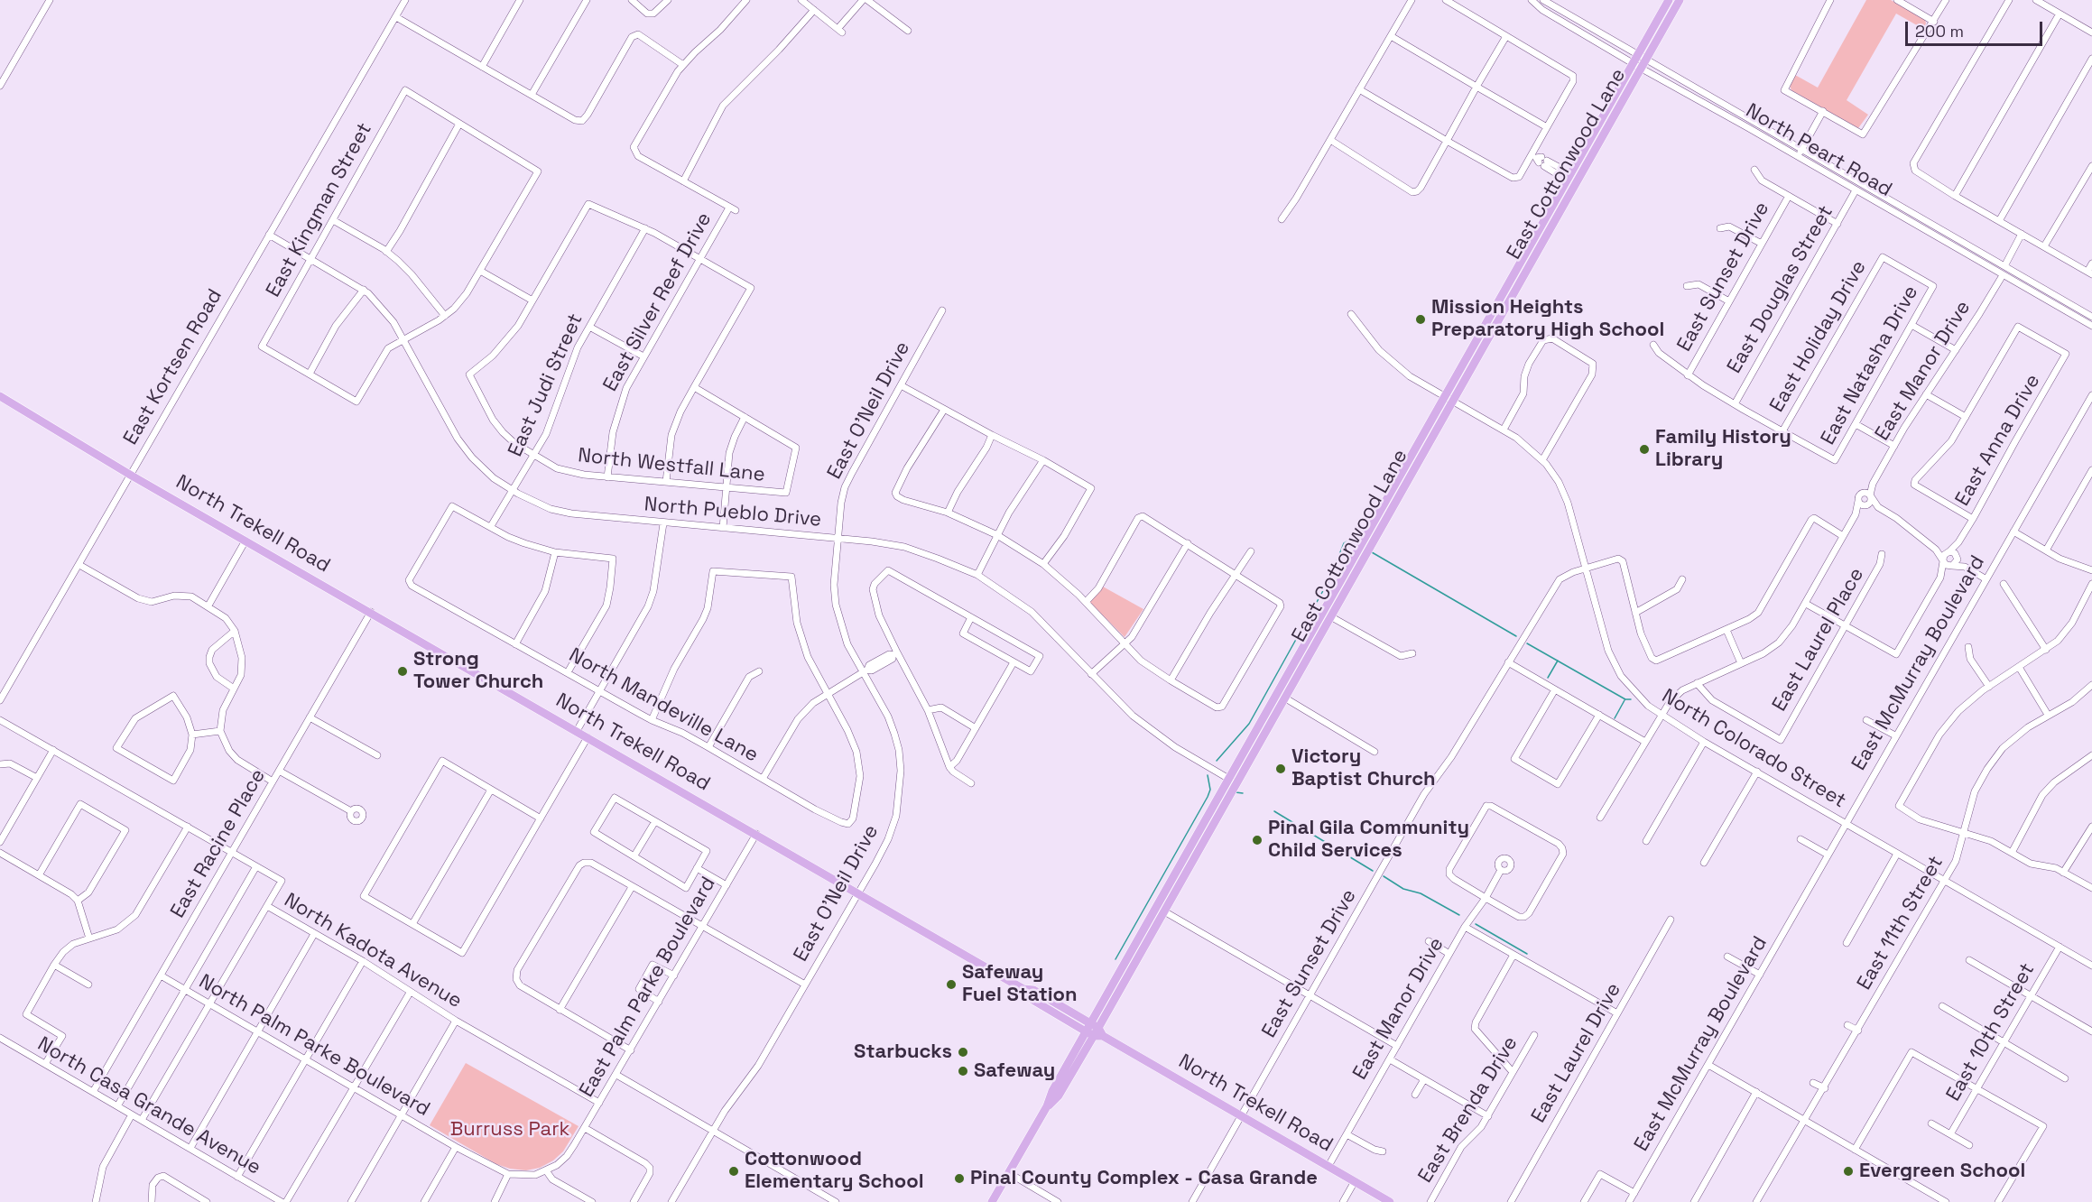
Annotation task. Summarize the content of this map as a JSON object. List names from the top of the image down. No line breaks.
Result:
{"streets":{"main road":["East Cottonwood Lane","North Trekell Road"],"street":["North Peart Road","East Kingman Street","East Sunset Drive","East Douglas Street","East Silver Reef Drive","East Holiday Drive","East Natasha Drive","East Kortsen Road","East Manor Drive","East Judi Street","East O'Neil Drive","East Anna Drive","North Westfall Lane","North Pueblo Drive","East Laurel Place","East McMurray Boulevard","North Mandeville Lane","North Colorado Street","East Racine Place","East 11th Street","North Kadota Avenue","East Palm Parke Boulevard","East 10th Street","North Palm Parke Boulevard","East Laurel Drive","North Casa Grande Avenue","East Brenda Drive"]},"crossings":[["North Peart Road","East Cottonwood Lane"],["North Peart Road","East Douglas Street"],["North Peart Road","East Manor Drive"],["East Cottonwood Lane","North Pueblo Drive"],["East Cottonwood Lane","North Trekell Road"],["East Cottonwood Lane","North Colorado Street"],["East Kingman Street","North Pueblo Drive"],["East Sunset Drive","North Trekell Road"],["East Sunset Drive","North Colorado Street"],["East Silver Reef Drive","North Westfall Lane"],["East Holiday Drive","East Natasha Drive"],["East Kortsen Road","North Pueblo Drive"],["East Kortsen Road","North Trekell Road"],["East Manor Drive","North Trekell Road"],["East Judi Street","North Westfall Lane"],["East Judi Street","North Pueblo Drive"],["East Judi Street","North Mandeville Lane"],["East O'Neil Drive","North Pueblo Drive"],["East O'Neil Drive","North Trekell Road"],["North Trekell Road","East Racine Place"],["North Trekell Road","East Palm Parke Boulevard"],["East McMurray Boulevard","North Colorado Street"],["North Colorado Street","East 11th Street"],["North Colorado Street","East 10th Street"],["East Racine Place","North Kadota Avenue"],["East Racine Place","North Palm Parke Boulevard"],["East Racine Place","North Casa Grande Avenue"],["North Kadota Avenue","East Palm Parke Boulevard"]],"parks":["Burruss Park"],"places":["Mission Heights Preparatory High School","Family History Library","Strong Tower Church","Victory Baptist Church","Pinal Gila Community Child Services","Safeway Fuel Station","Starbucks","Safeway","Cottonwood Elementary School","Evergreen School","Pinal County Complex - Casa Grande"],"scale_bar":"200 m"}
